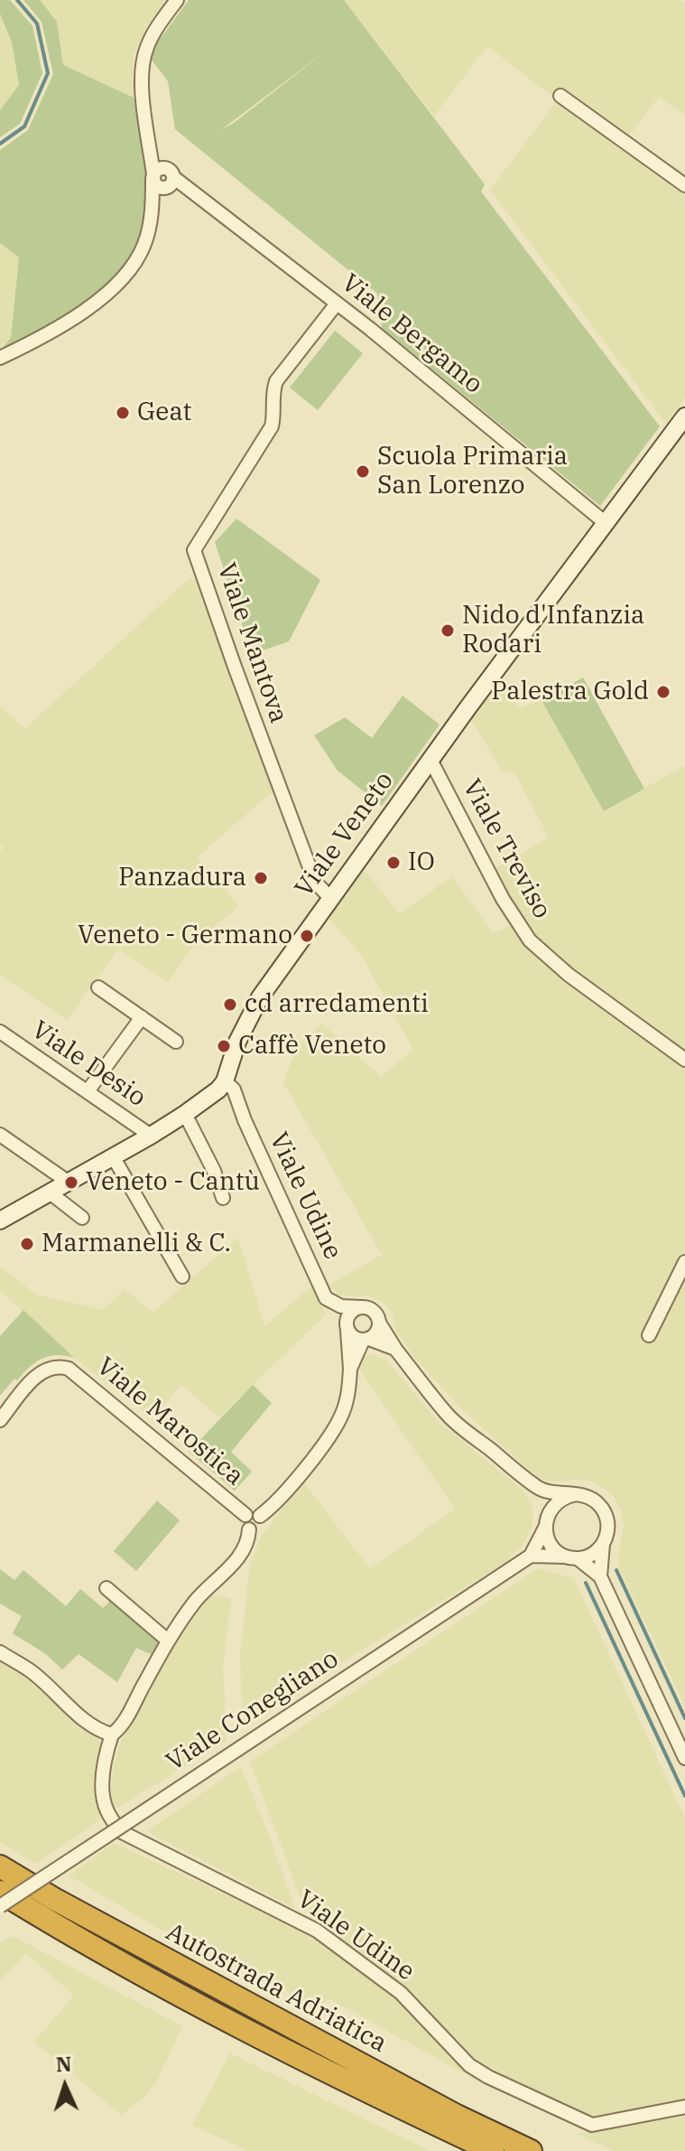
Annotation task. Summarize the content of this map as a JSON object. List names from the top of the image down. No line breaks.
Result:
{"streets":{"highway":["Autostrada Adriatica"],"main road":["Viale Veneto"],"street":["Viale Bergamo","Viale Mantova","Viale Treviso","Viale Desio","Viale Udine","Viale Marostica","Viale Conegliano"]},"crossings":[["Viale Bergamo","Viale Mantova"],["Viale Bergamo","Viale Veneto"],["Viale Mantova","Viale Veneto"],["Viale Veneto","Viale Treviso"],["Viale Veneto","Viale Udine"]],"places":["Geat","Scuola Primaria San Lorenzo","Nido d'Infanzia Rodari","Palestra Gold","IO","Panzadura","Veneto - Germano","cd arredamenti","Caffè Veneto","Veneto - Cantù","Marmanelli & C."],"north":"top"}
